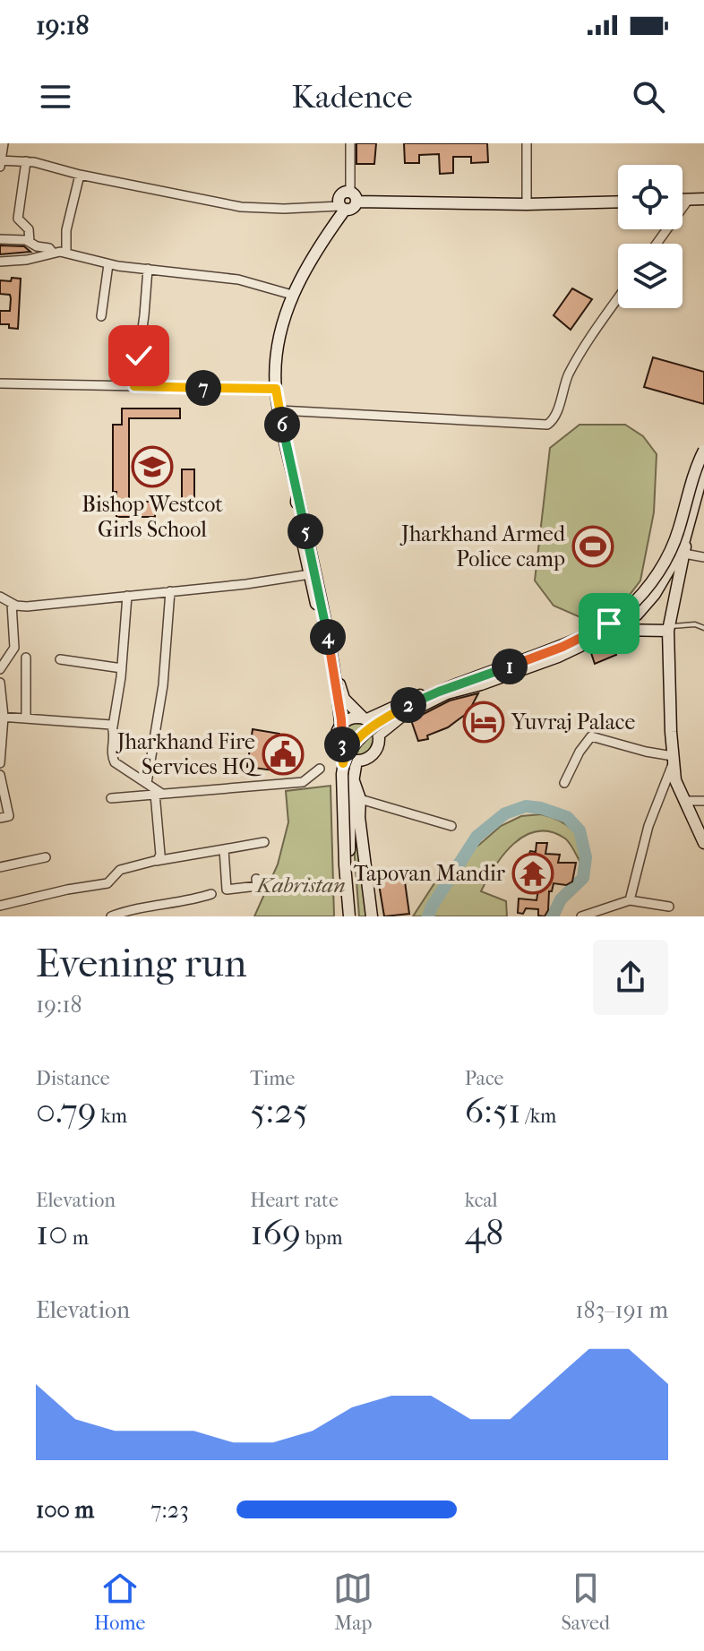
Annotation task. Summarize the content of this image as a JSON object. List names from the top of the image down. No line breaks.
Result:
{"parks":["Kabristan"],"places":{"school or university":["Bishop Westcot Girls School"],"sports":["Jharkhand Armed Police camp"],"hotel":["Yuvraj Palace"],"public building":["Jharkhand Fire Services HQ"],"temple":["Tapovan Mandir"]},"page":{"status":"19:18","header":"Kadence","pins":["7","6","5","4","1","2","3"],"heading":["Evening run","19:18"],"stats":[["Distance","0.79 km"],["Time","5:25"],["Pace","6:51 /km"],["Elevation","10 m"],["Heart rate","169 bpm"],["kcal","48"]],"chart":["Elevation","183–191 m"],"list":[{"name":"100 m","note":"7:23"}],"tabs":["Home","Map","Saved"]}}
